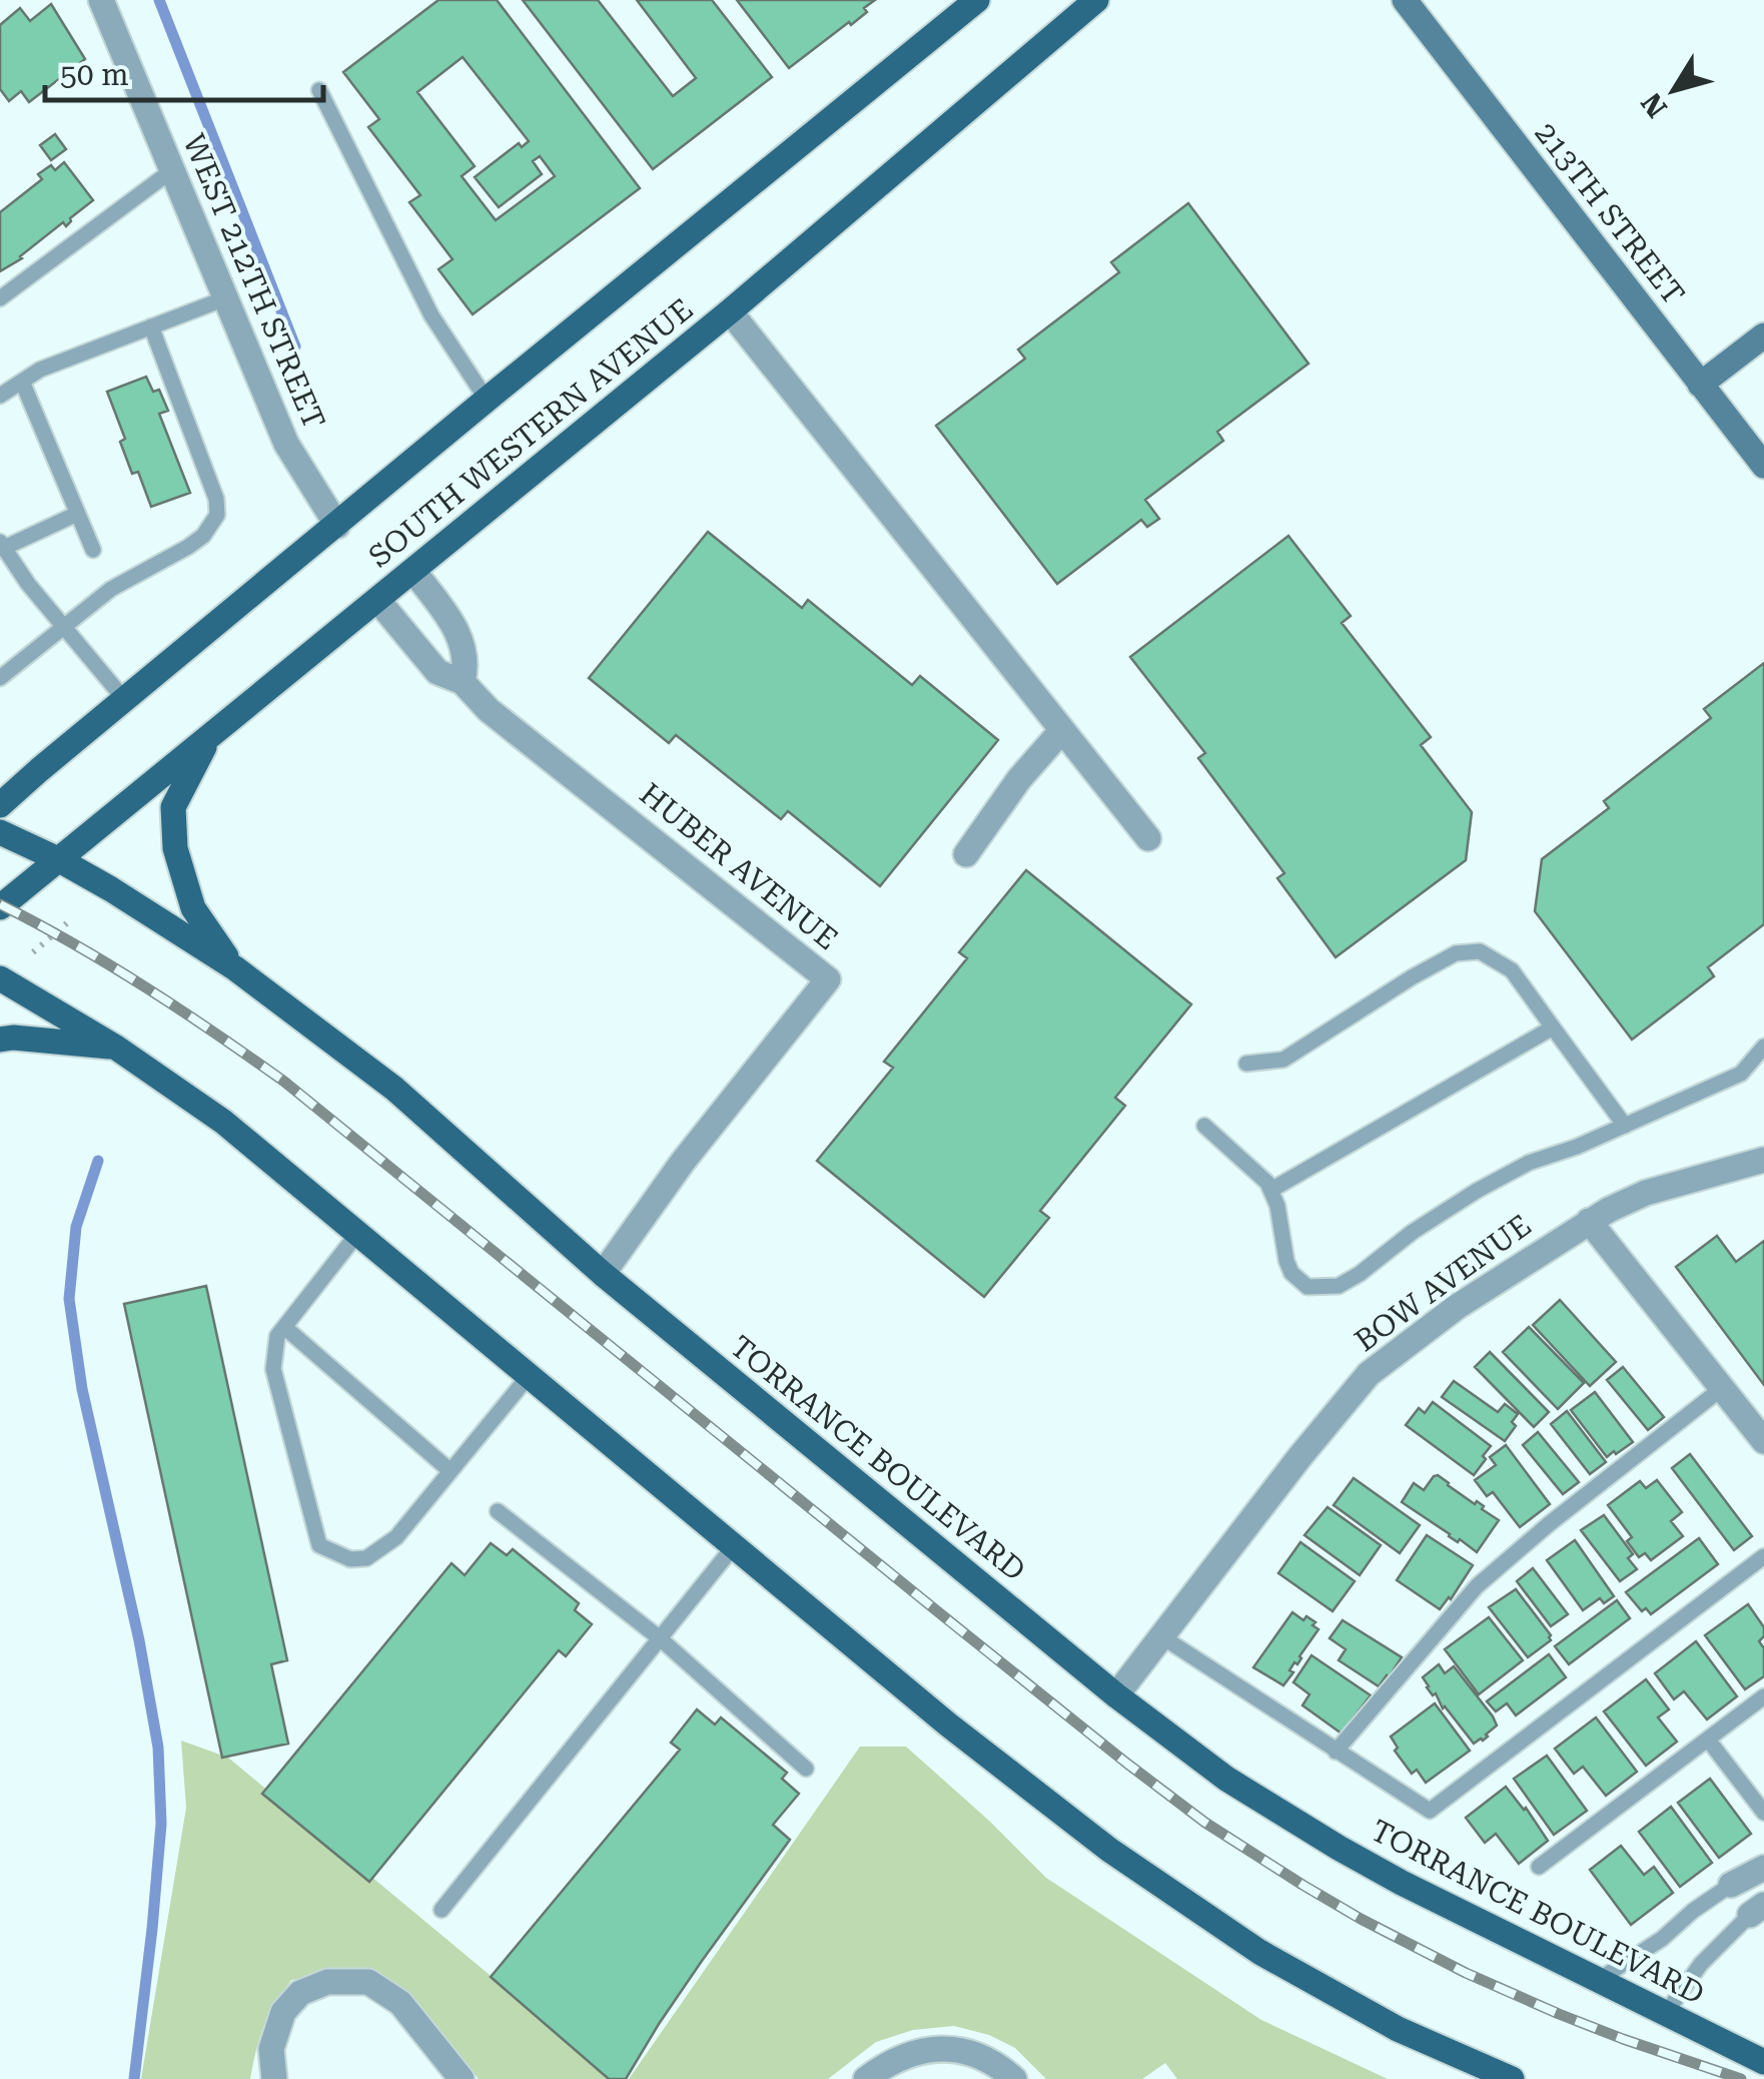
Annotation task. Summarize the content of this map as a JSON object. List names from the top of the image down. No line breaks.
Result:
{"streets":{"main road":["SOUTH WESTERN AVENUE","TORRANCE BOULEVARD"],"street":["213TH STREET","WEST 212TH STREET","HUBER AVENUE","BOW AVENUE"]},"crossings":[["WEST 212TH STREET","SOUTH WESTERN AVENUE"],["SOUTH WESTERN AVENUE","HUBER AVENUE"],["SOUTH WESTERN AVENUE","TORRANCE BOULEVARD"],["HUBER AVENUE","TORRANCE BOULEVARD"],["BOW AVENUE","TORRANCE BOULEVARD"]],"scale_bar":"50 m","north":"bottom left"}
